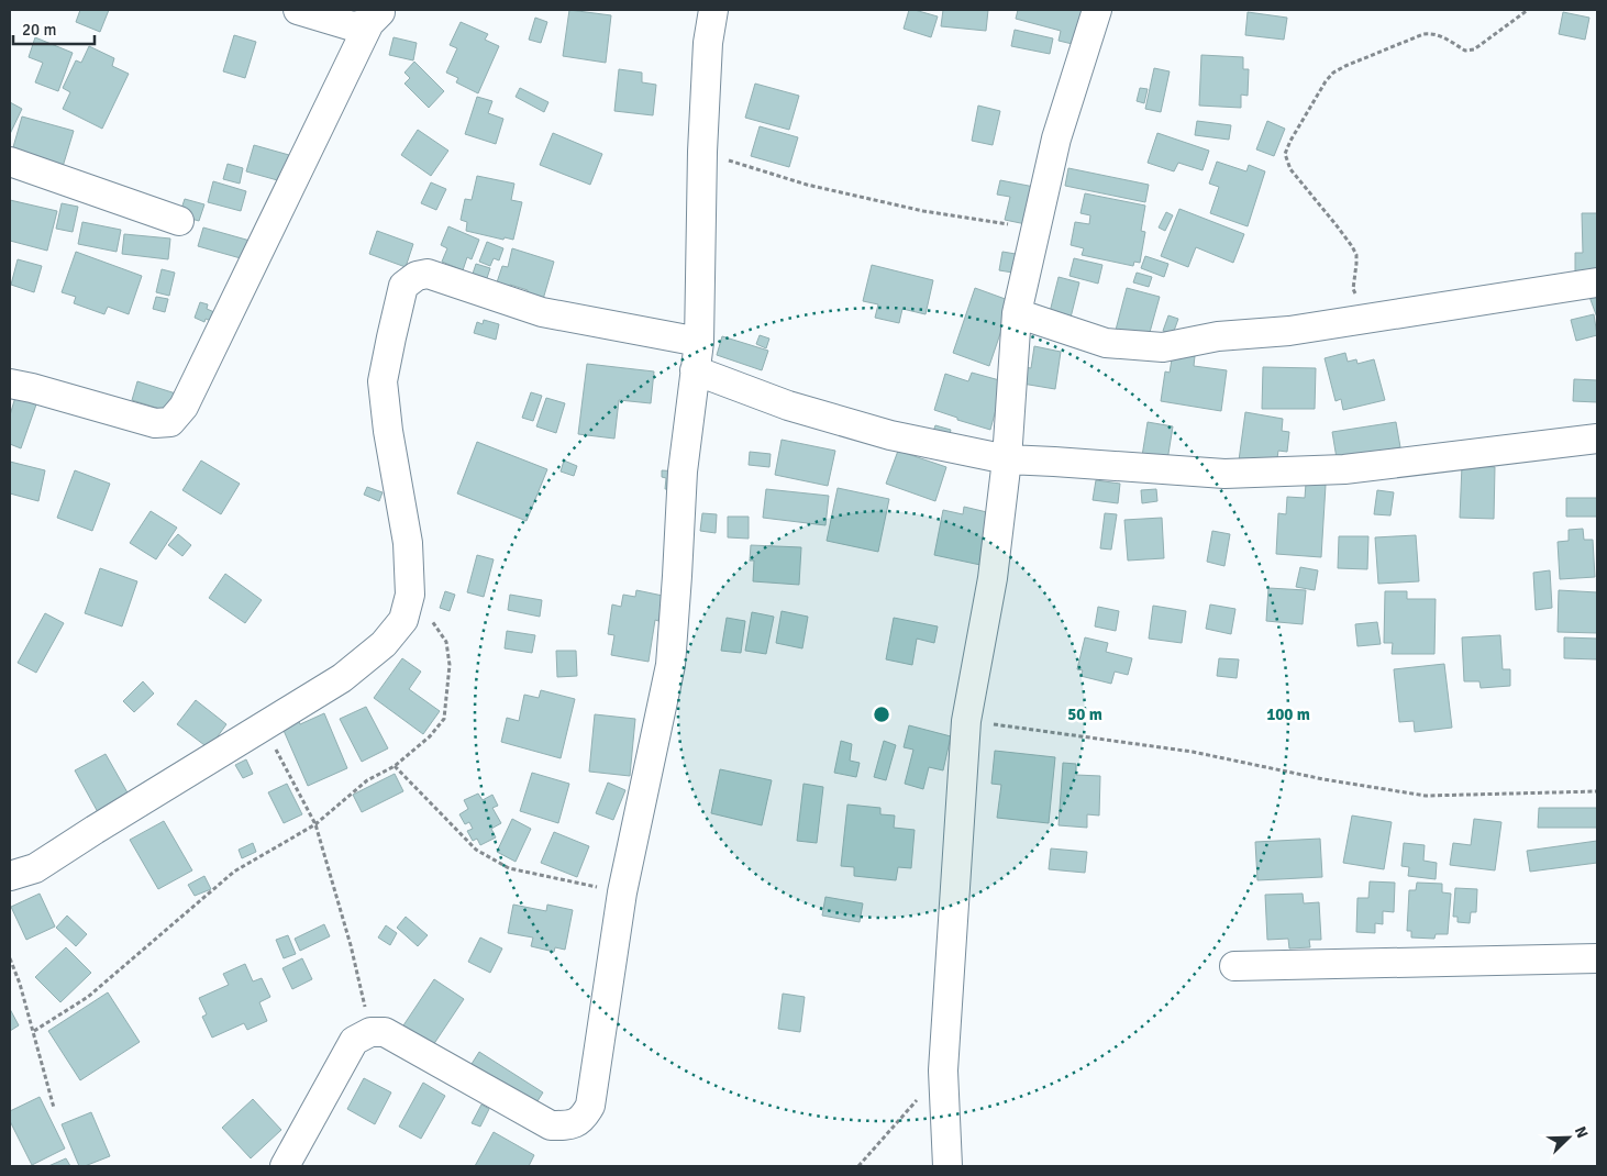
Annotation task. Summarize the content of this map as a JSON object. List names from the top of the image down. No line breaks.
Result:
{"scale_bar":"20 m","north":"top right","rings":["50 m","100 m"]}
